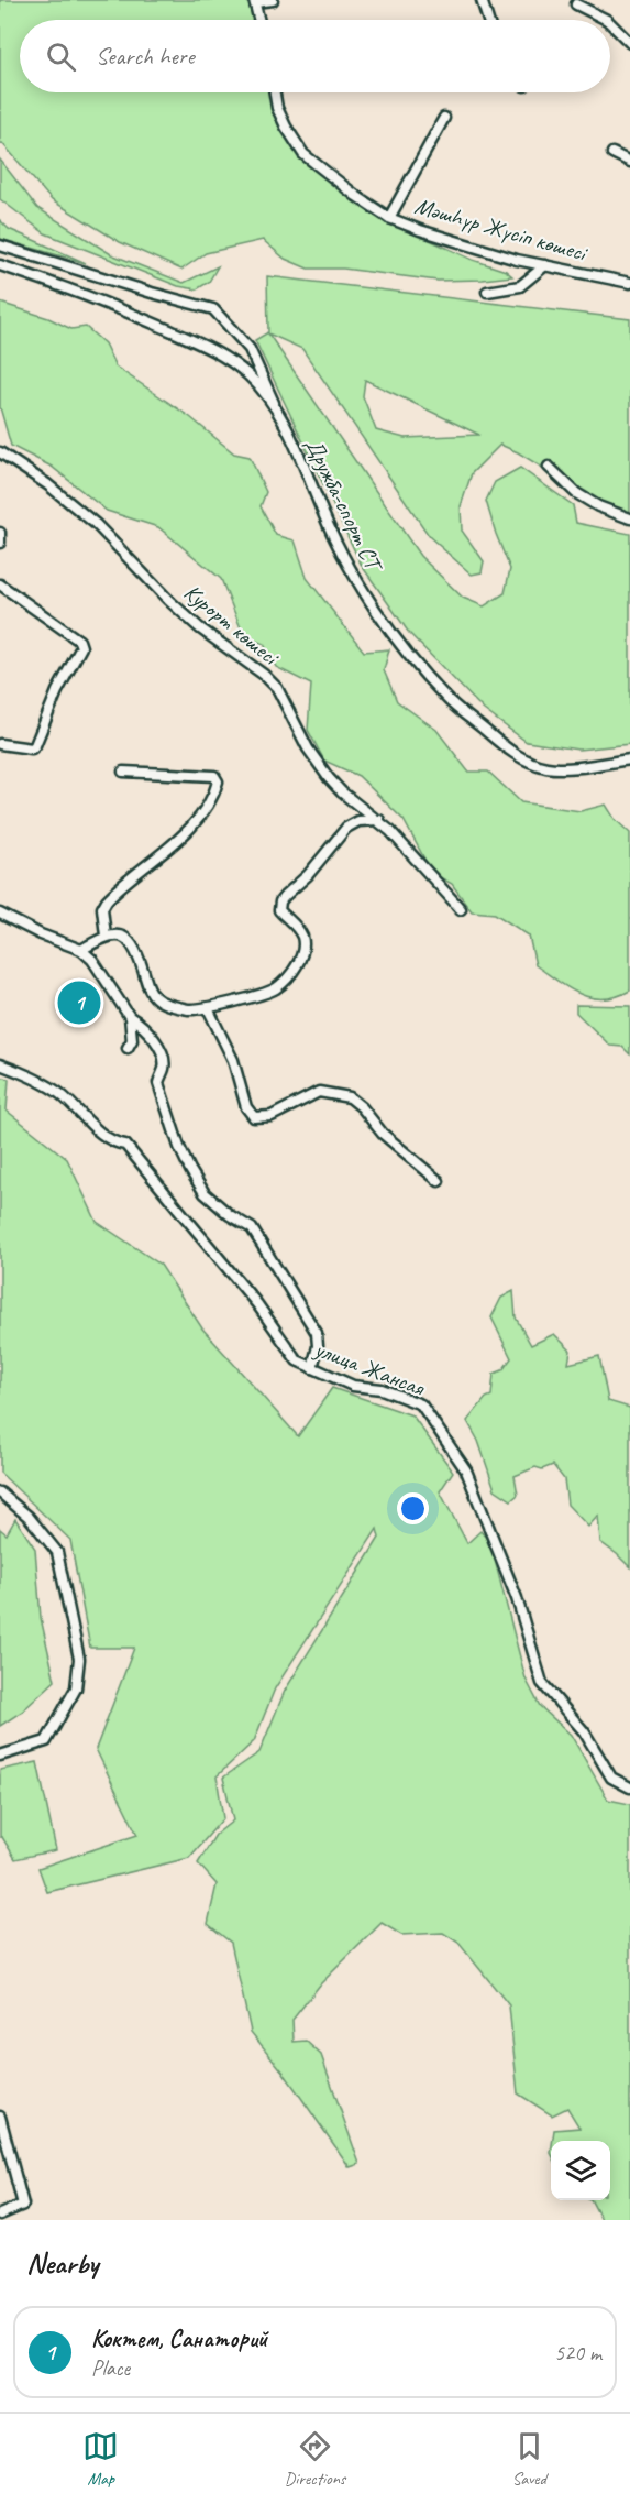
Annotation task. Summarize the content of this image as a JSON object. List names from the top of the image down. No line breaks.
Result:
{"streets":{"street":["Мәшhүр Жүсіп көшесі","Дружба-спорт СТ","Курорт көшесі","улица Жансая"]},"page":{"search":"Search here","pins":"1","heading":"Nearby","list":[{"mark":"1","name":"Коктем, Санаторий","note":"Place","value":"520 m"}],"nav":["Map","Directions","Saved"]}}
